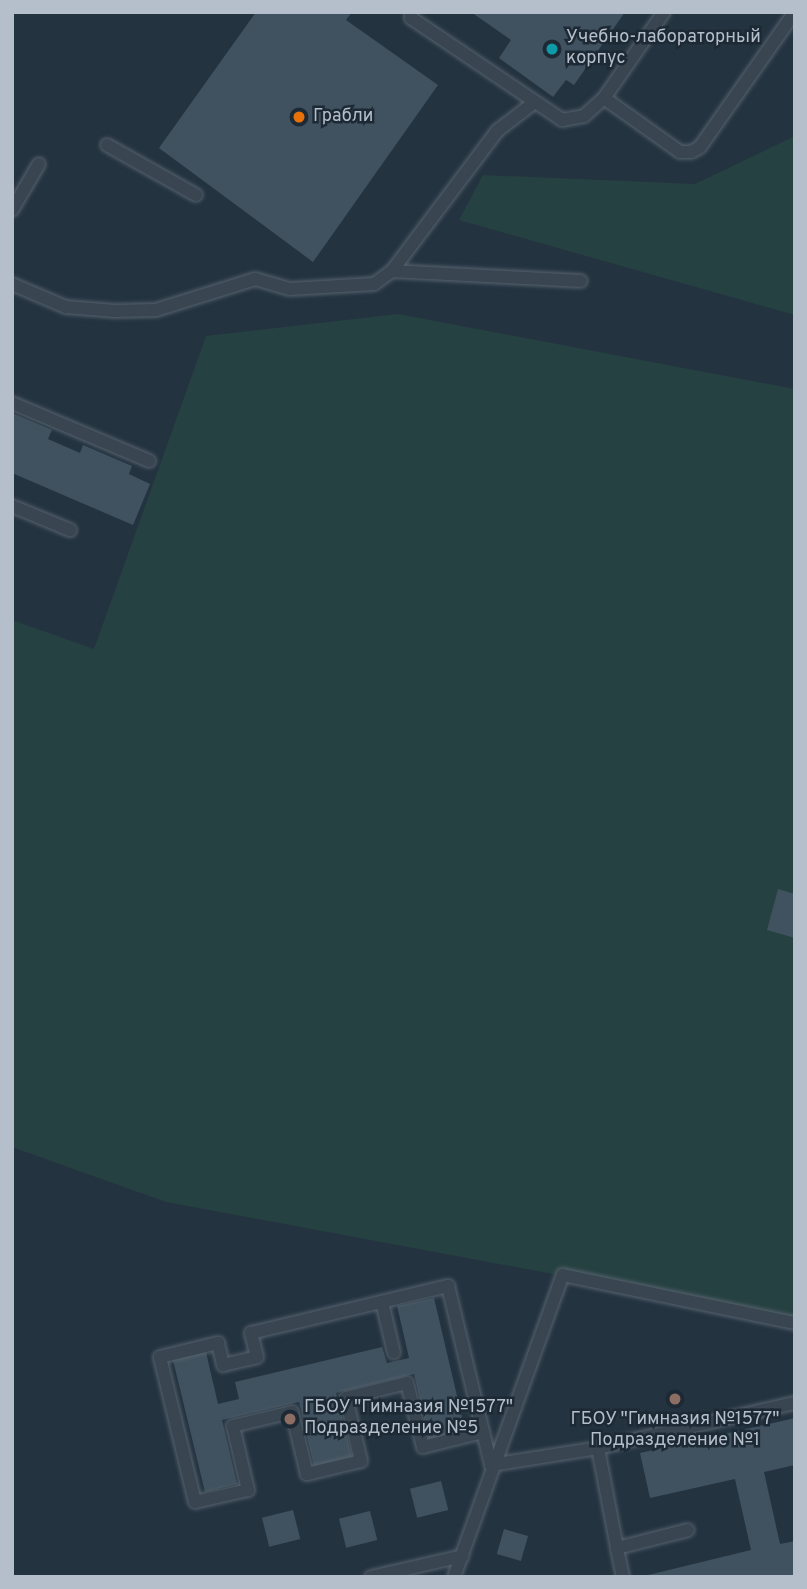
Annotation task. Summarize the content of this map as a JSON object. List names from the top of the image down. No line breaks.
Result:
{"places":["Учебно-лабораторный корпус","Грабли","ГБОУ \"Гимназия №1577\" Подразделение №1","ГБОУ \"Гимназия №1577\" Подразделение №5"]}
